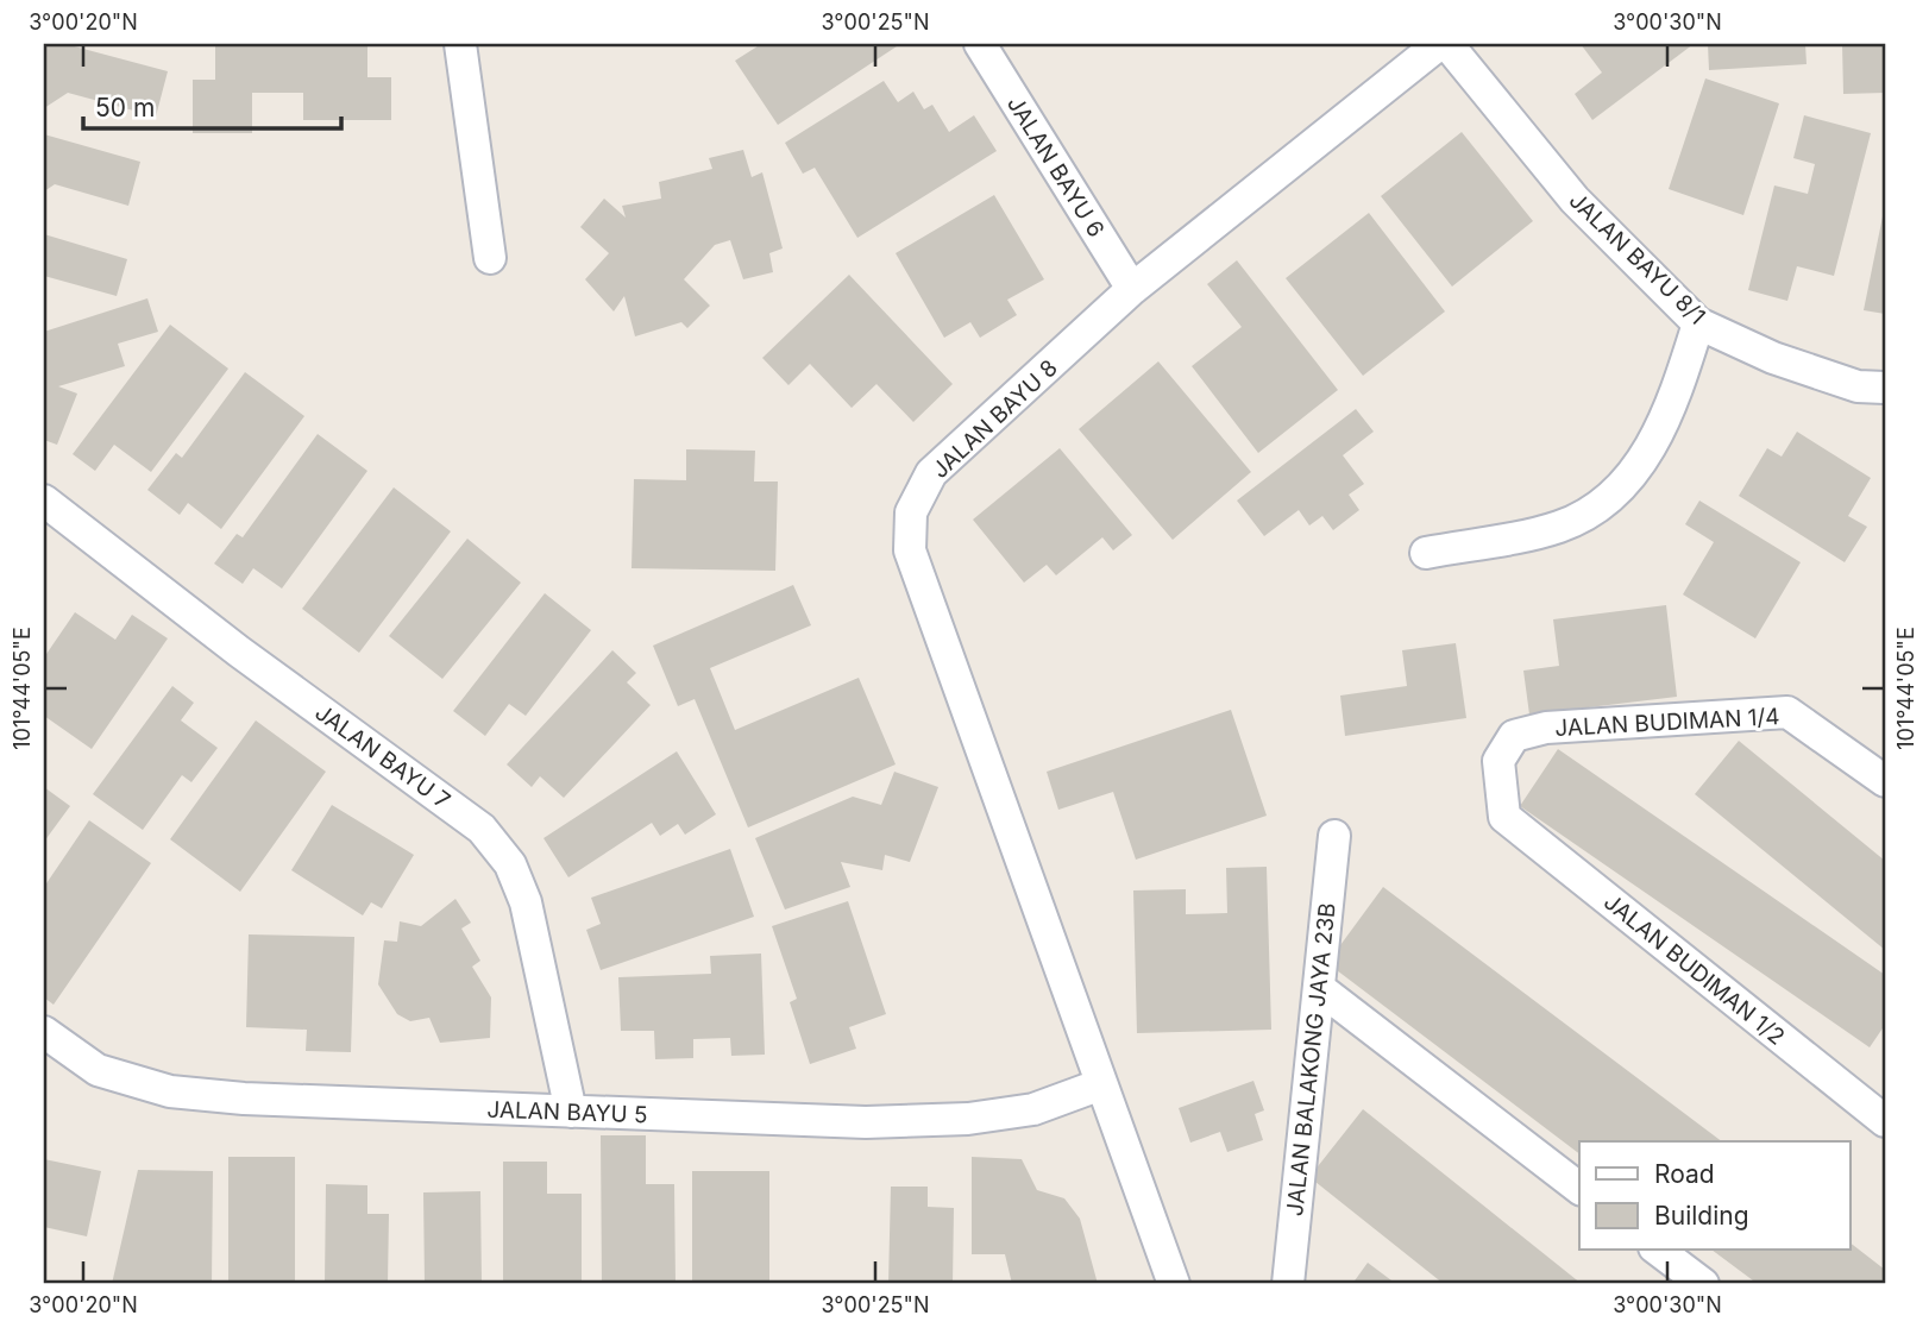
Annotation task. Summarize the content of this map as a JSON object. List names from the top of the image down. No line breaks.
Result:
{"streets":{"street":["JALAN BAYU 6","JALAN BAYU 8/1","JALAN BAYU 8","JALAN BUDIMAN 1/4","JALAN BAYU 7","JALAN BUDIMAN 1/2","JALAN BALAKONG JAYA 23B","JALAN BAYU 5"]},"crossings":[["JALAN BAYU 6","JALAN BAYU 8"],["JALAN BAYU 8","JALAN BAYU 5"],["JALAN BUDIMAN 1/4","JALAN BUDIMAN 1/2"],["JALAN BAYU 7","JALAN BAYU 5"]],"legend":["Road","Building"],"scale_bar":"50 m","coordinates":["3°00'20\"N","3°00'25\"N","3°00'30\"N","101°44'05\"E"]}
